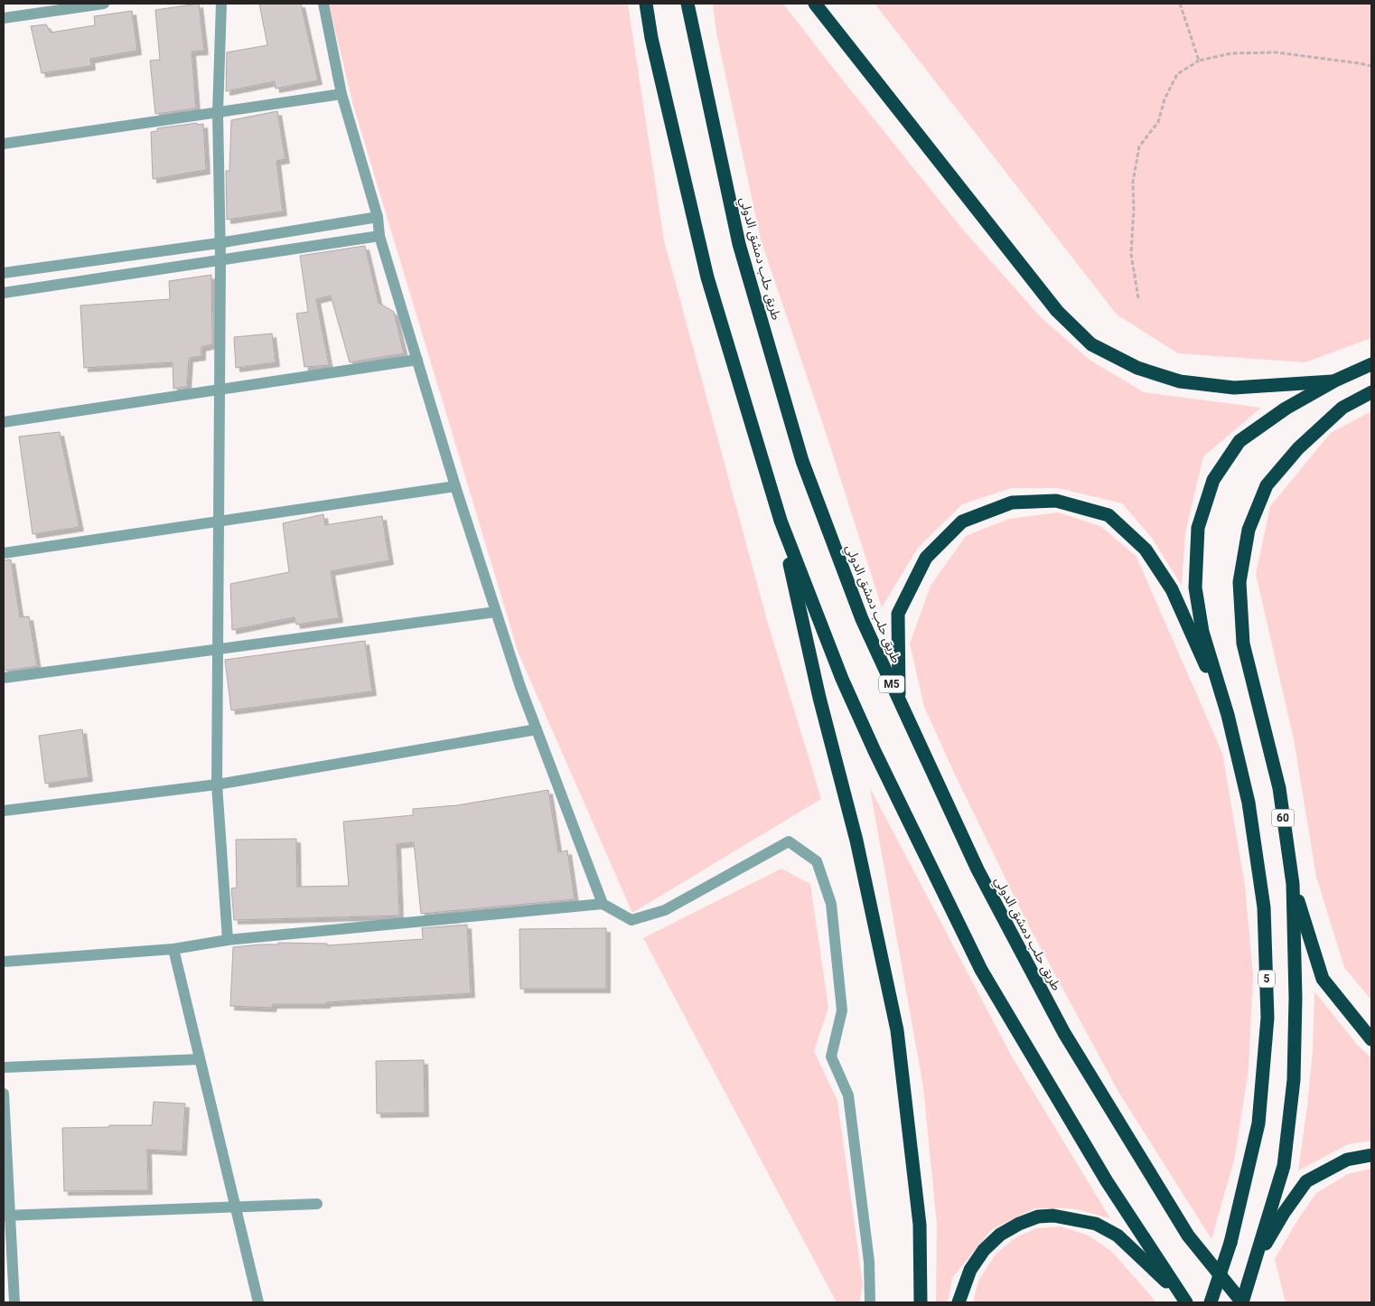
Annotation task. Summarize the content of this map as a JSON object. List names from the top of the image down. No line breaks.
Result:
{"streets":{"highway":["طريق حلب دمشق الدولي","M5","60","5"]}}
